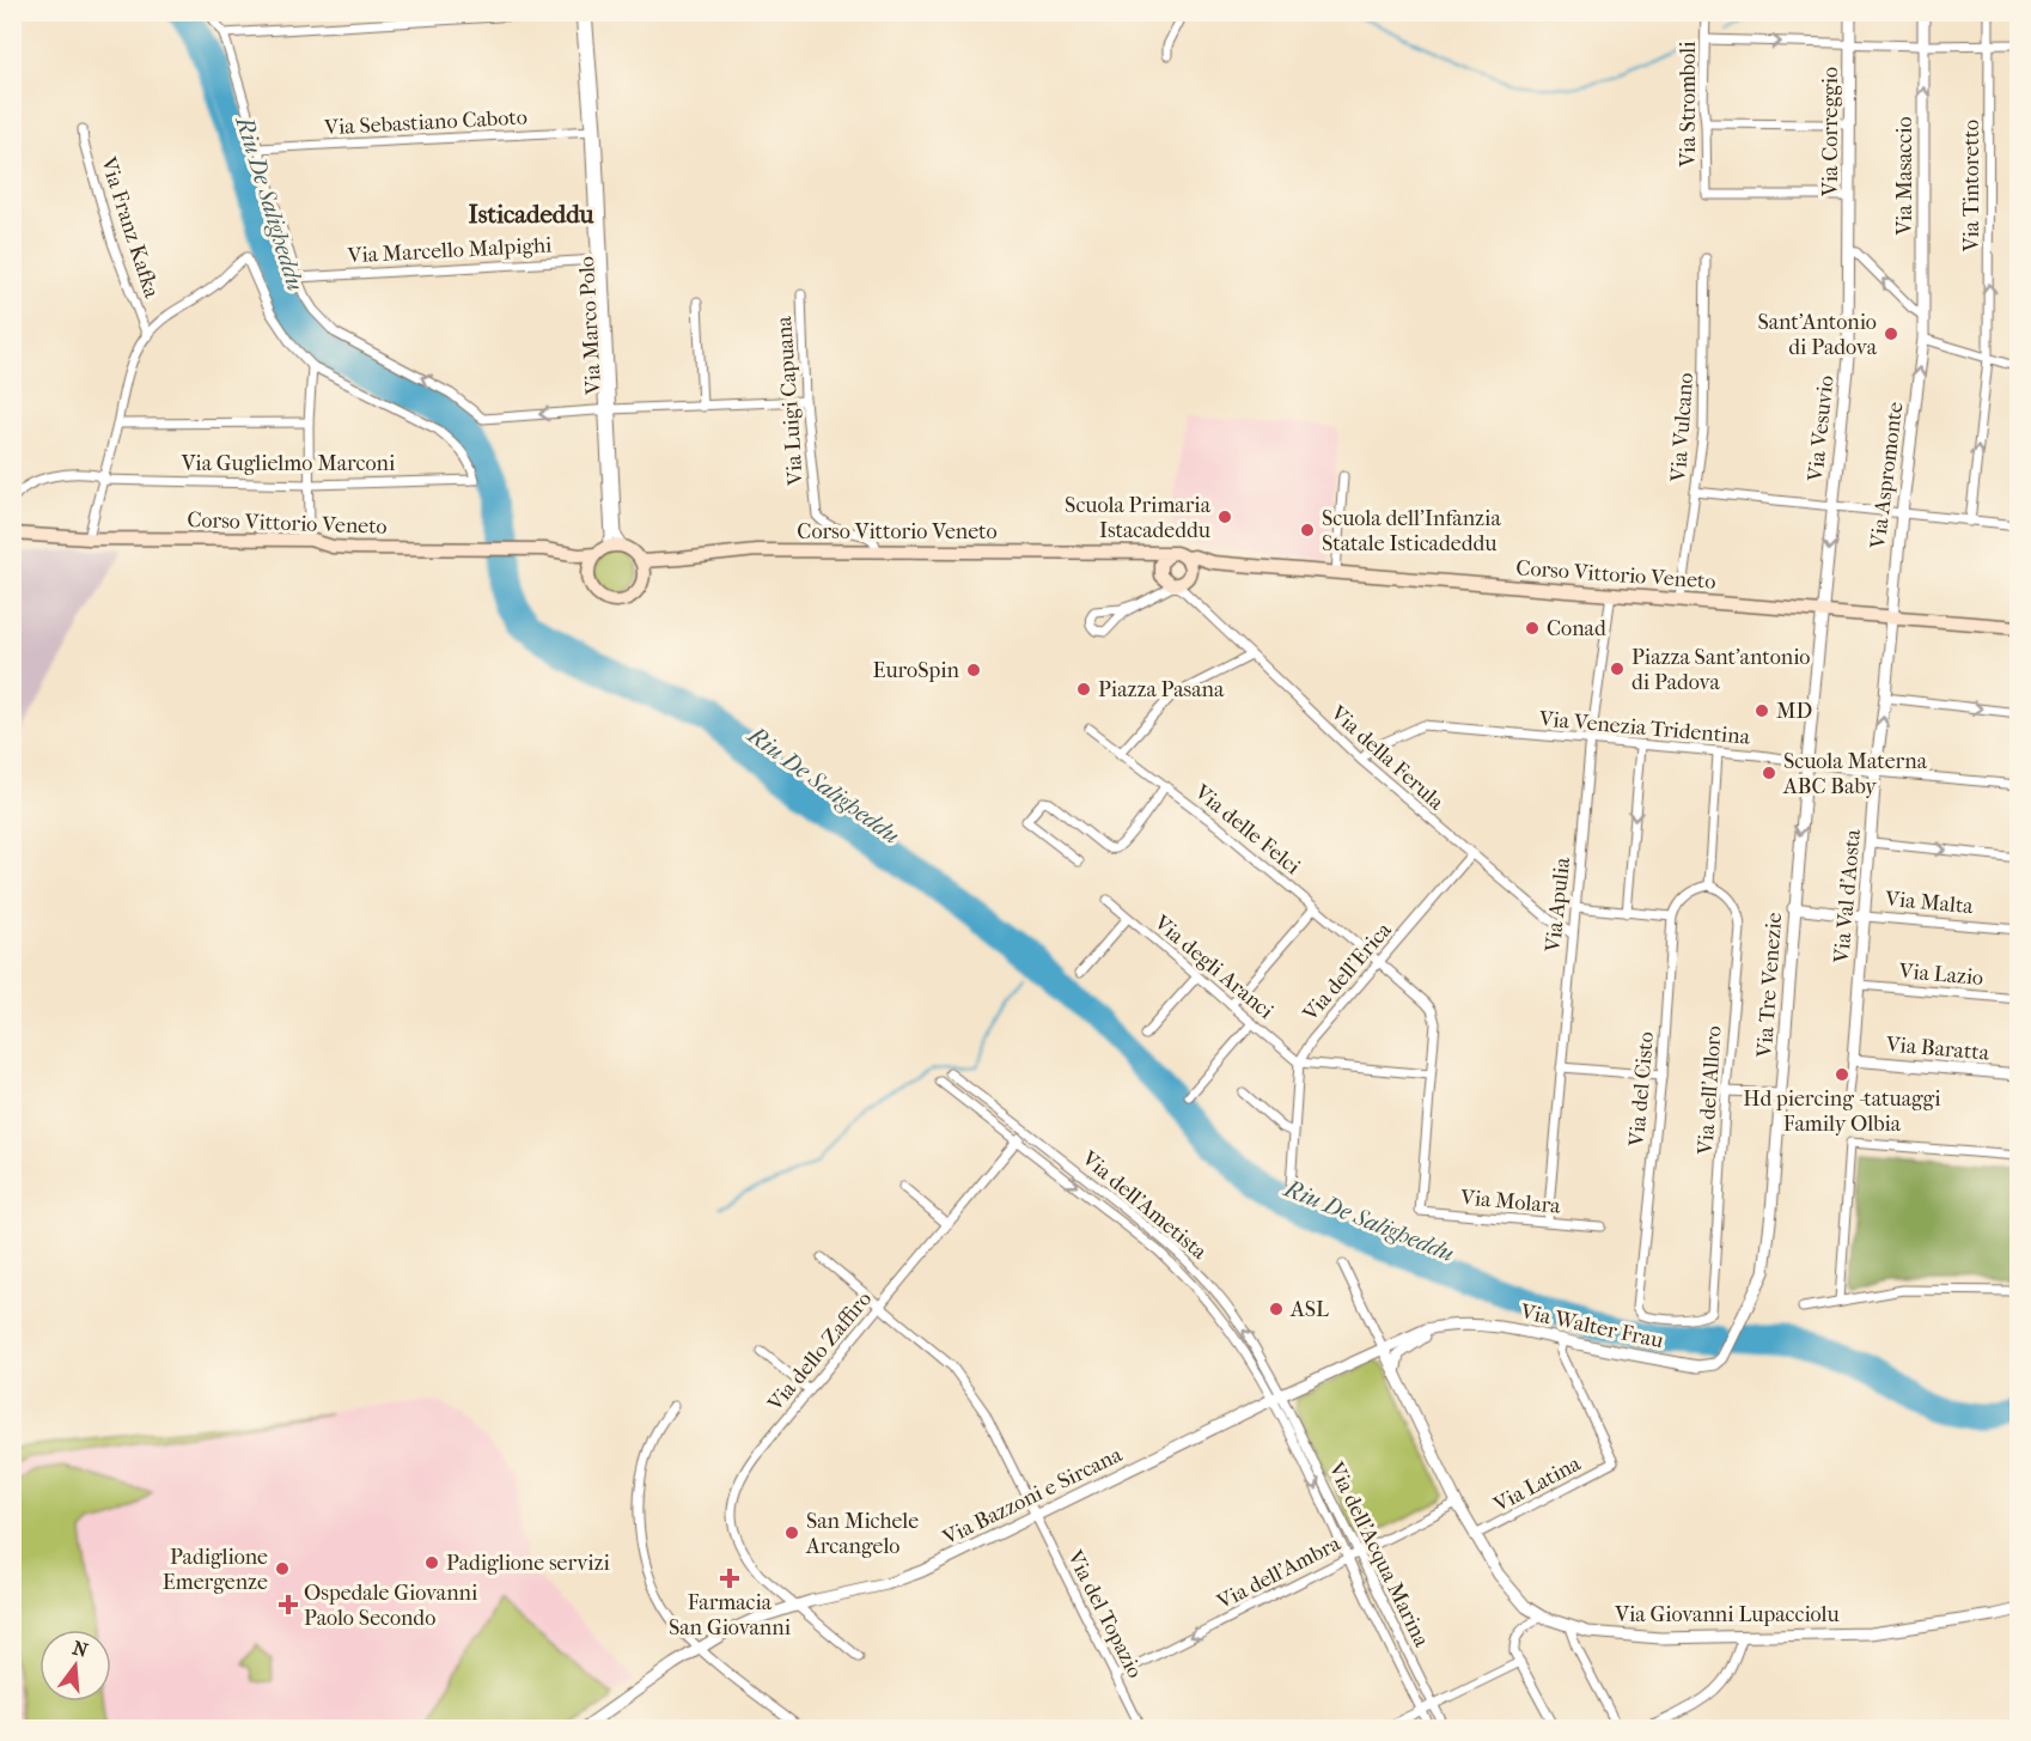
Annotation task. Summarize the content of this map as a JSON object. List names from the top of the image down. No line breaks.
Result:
{"streets":{"main road":["Corso Vittorio Veneto"],"street":["Via Stromboli","Via Sebastiano Caboto","Via Correggio","Via Masaccio","Via Tintoretto","Via Franz Kafka","Via Marcello Malpighi","Via Marco Polo","Via Luigi Capuana","Via Vulcano","Via Vesuvio","Via Guglielmo Marconi","Via Aspromonte","Via Venezia Tridentina","Via della Ferula","Via delle Felci","Via Val d'Aosta","Via Malta","Via Apulia","Via degli Aranci","Via dell'Erica","Via Lazio","Via Tre Venezie","Via Baratta","Via del Cisto","Via dell'Alloro","Via Molara","Via dell'Ametista","Via Walter Frau","Via dello Zaffiro","Via Latina","Via Bazzoni e Sircana","Via dell'Acqua Marina","Via dell'Ambra","Via del Topazio","Via Giovanni Lupacciolu"]},"crossings":[["Via Stromboli","Via Correggio"],["Via Sebastiano Caboto","Via Marco Polo"],["Via Correggio","Via Vesuvio"],["Via Masaccio","Via Aspromonte"],["Via Marcello Malpighi","Via Marco Polo"],["Via Marco Polo","Corso Vittorio Veneto"],["Via Luigi Capuana","Corso Vittorio Veneto"],["Via Vulcano","Corso Vittorio Veneto"],["Via Vesuvio","Corso Vittorio Veneto"],["Via Vesuvio","Via Tre Venezie"],["Via Aspromonte","Corso Vittorio Veneto"],["Via Aspromonte","Via Val d'Aosta"],["Corso Vittorio Veneto","Via della Ferula"],["Corso Vittorio Veneto","Via Val d'Aosta"],["Corso Vittorio Veneto","Via Apulia"],["Corso Vittorio Veneto","Via Tre Venezie"],["Via Venezia Tridentina","Via della Ferula"],["Via Venezia Tridentina","Via Val d'Aosta"],["Via Venezia Tridentina","Via Apulia"],["Via Venezia Tridentina","Via Tre Venezie"],["Via della Ferula","Via Apulia"],["Via della Ferula","Via dell'Erica"],["Via delle Felci","Via dell'Erica"],["Via delle Felci","Via Molara"],["Via Val d'Aosta","Via Malta"],["Via Val d'Aosta","Via Lazio"],["Via Val d'Aosta","Via Baratta"],["Via Malta","Via Tre Venezie"],["Via Apulia","Via Molara"],["Via degli Aranci","Via dell'Erica"],["Via Tre Venezie","Via Walter Frau"],["Via del Cisto","Via dell'Alloro"],["Via dell'Ametista","Via dello Zaffiro"],["Via dell'Ametista","Via Bazzoni e Sircana"],["Via dell'Ametista","Via dell'Acqua Marina"],["Via Walter Frau","Via Latina"],["Via Walter Frau","Via Bazzoni e Sircana"],["Via Walter Frau","Via Giovanni Lupacciolu"],["Via dello Zaffiro","Via Bazzoni e Sircana"],["Via dello Zaffiro","Via del Topazio"],["Via Latina","Via Giovanni Lupacciolu"],["Via Bazzoni e Sircana","Via dell'Acqua Marina"],["Via Bazzoni e Sircana","Via del Topazio"],["Via Bazzoni e Sircana","Via Giovanni Lupacciolu"],["Via dell'Acqua Marina","Via dell'Ambra"],["Via dell'Ambra","Via del Topazio"],["Via dell'Ambra","Via Giovanni Lupacciolu"]],"one_way":["Via Masaccio","Via Tintoretto","Via Aspromonte","Via dell'Ambra"],"districts":["Isticadeddu"],"water":["Riu De Saligheddu"],"places":{"other":["Sant'Antonio di Padova","Scuola Primaria Istacadeddu","Scuola dell'Infanzia Statale Isticadeddu","Conad","Piazza Sant'antonio di Padova","EuroSpin","Piazza Pasana","MD","Scuola Materna ABC Baby","Hd piercing -tatuaggi Family Olbia","ASL","San Michele Arcangelo","Padiglione servizi","Padiglione Emergenze"],"health":["Farmacia San Giovanni","Ospedale Giovanni Paolo Secondo"]},"north":"top"}
